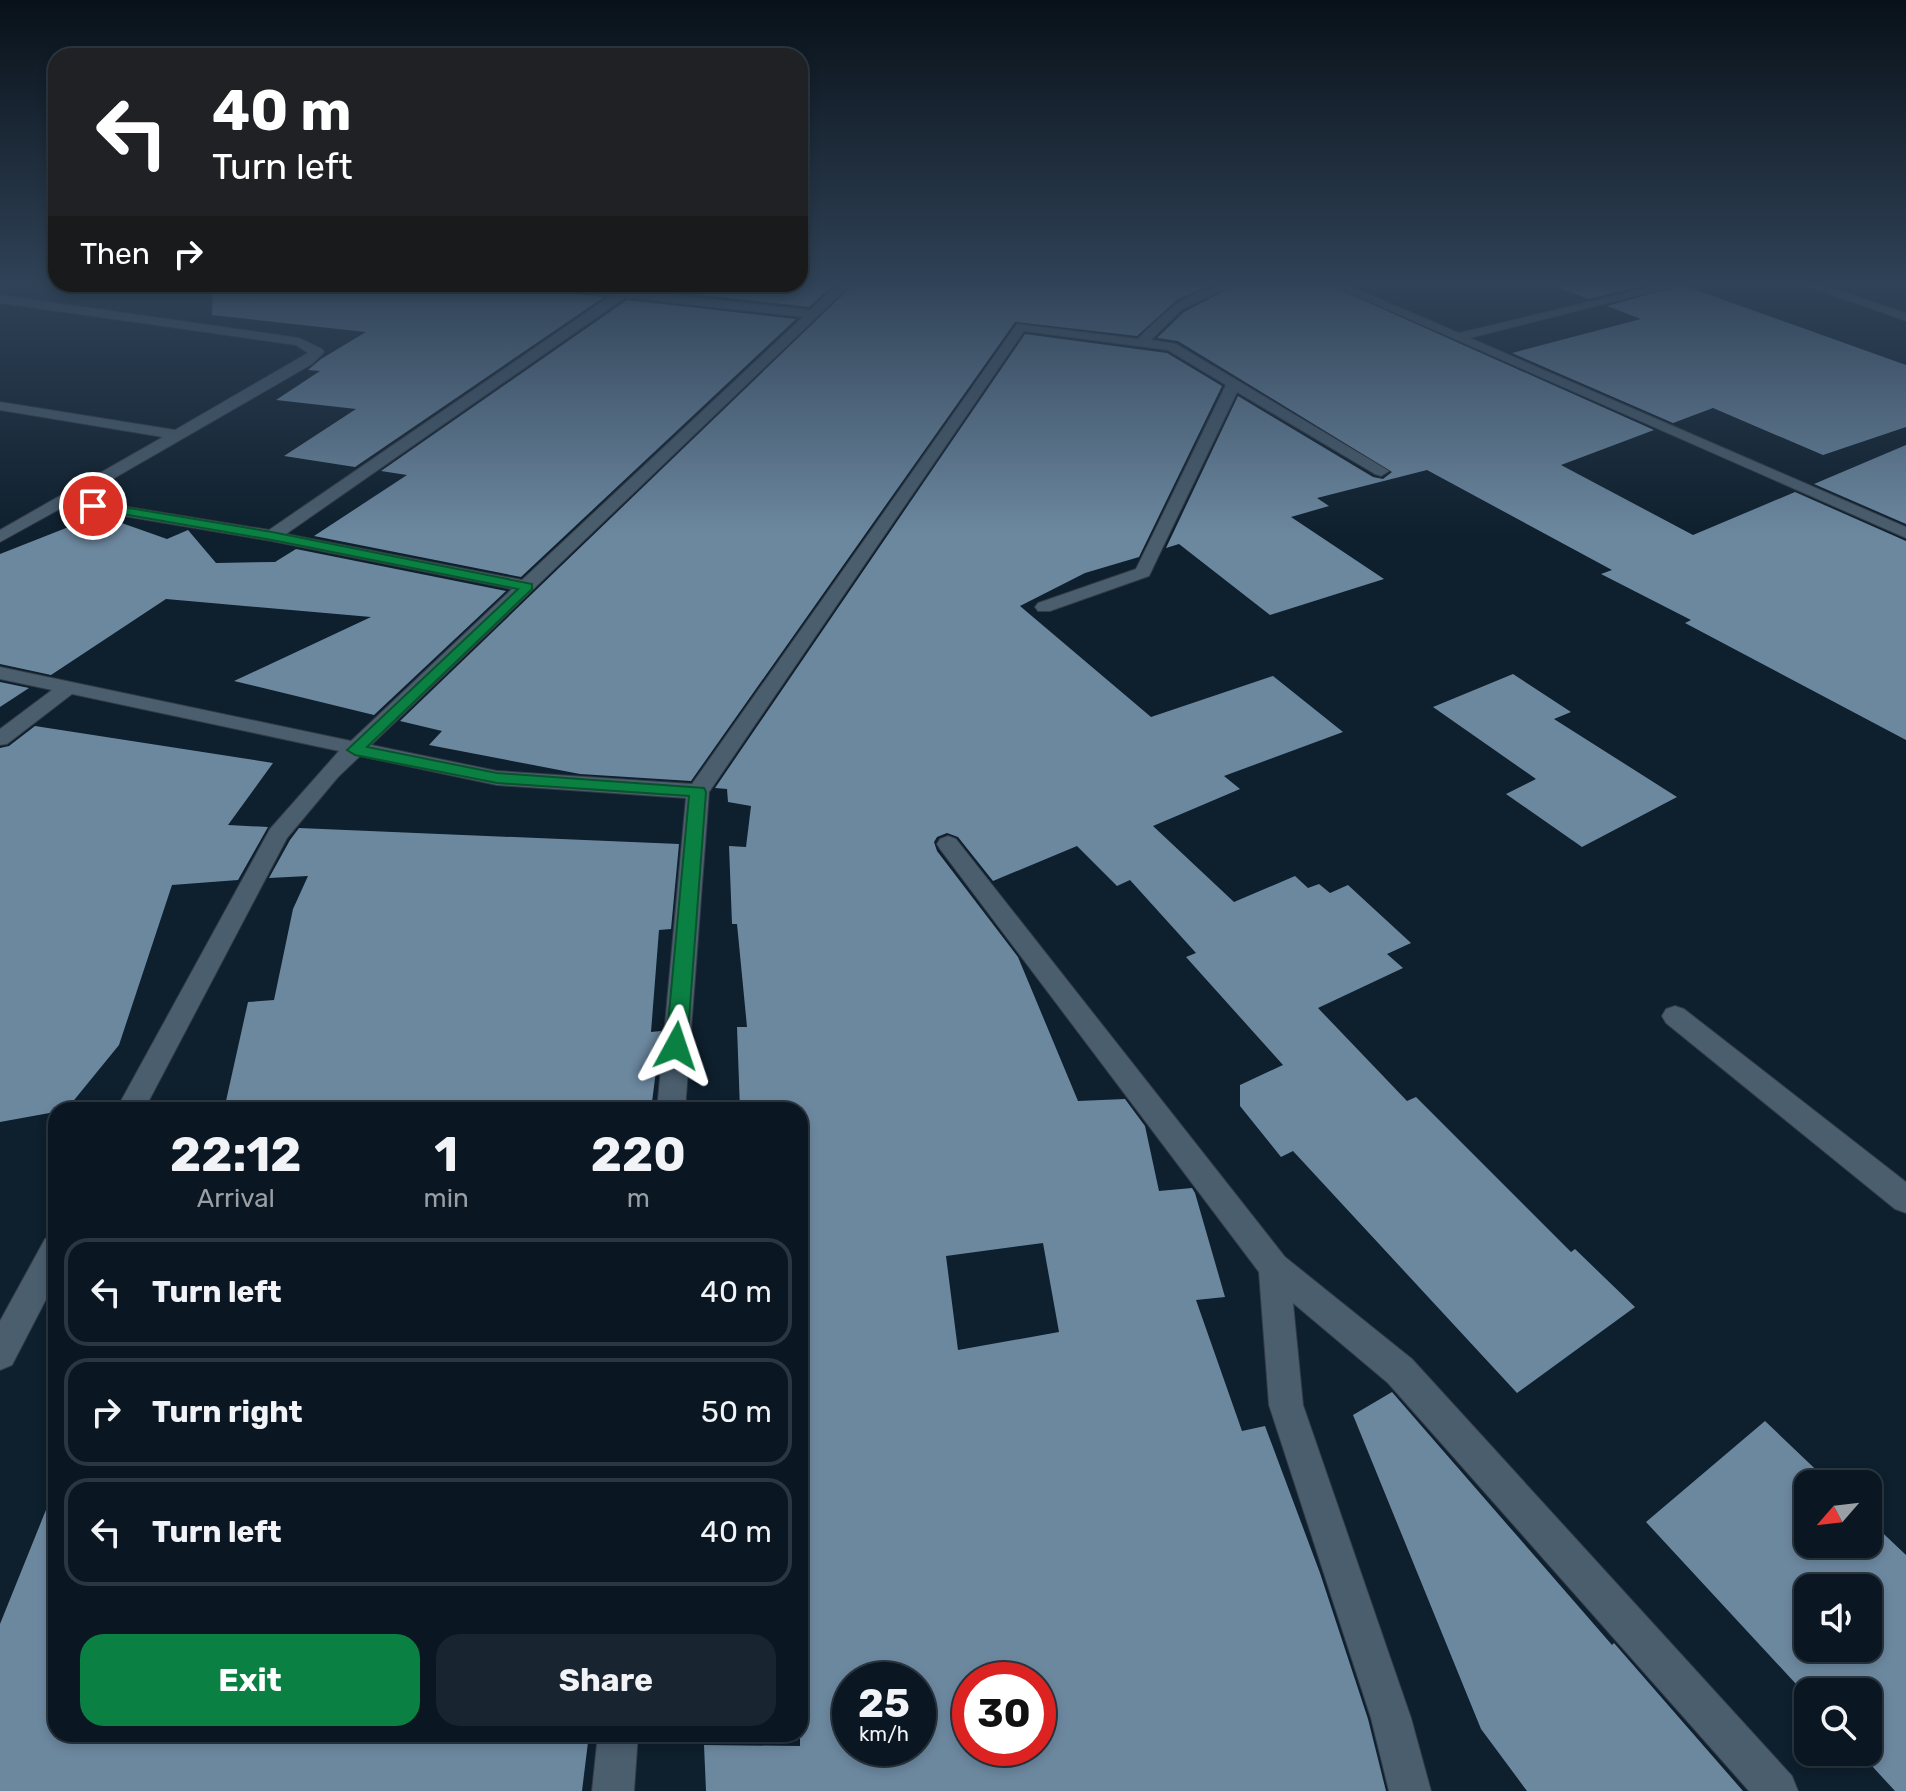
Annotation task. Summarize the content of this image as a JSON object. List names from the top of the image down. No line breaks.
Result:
{"north":"bottom left","page":{"turn":["40 m","Turn left"],"then":"Then","eta":["22:12","Arrival","1","min","220","m"],"list":[{"name":"Turn left","value":"40 m"},{"name":"Turn right","value":"50 m"},{"name":"Turn left","value":"40 m"}],"buttons":["Exit","Share"],"speed":"25 km/h","limit":"30"}}
